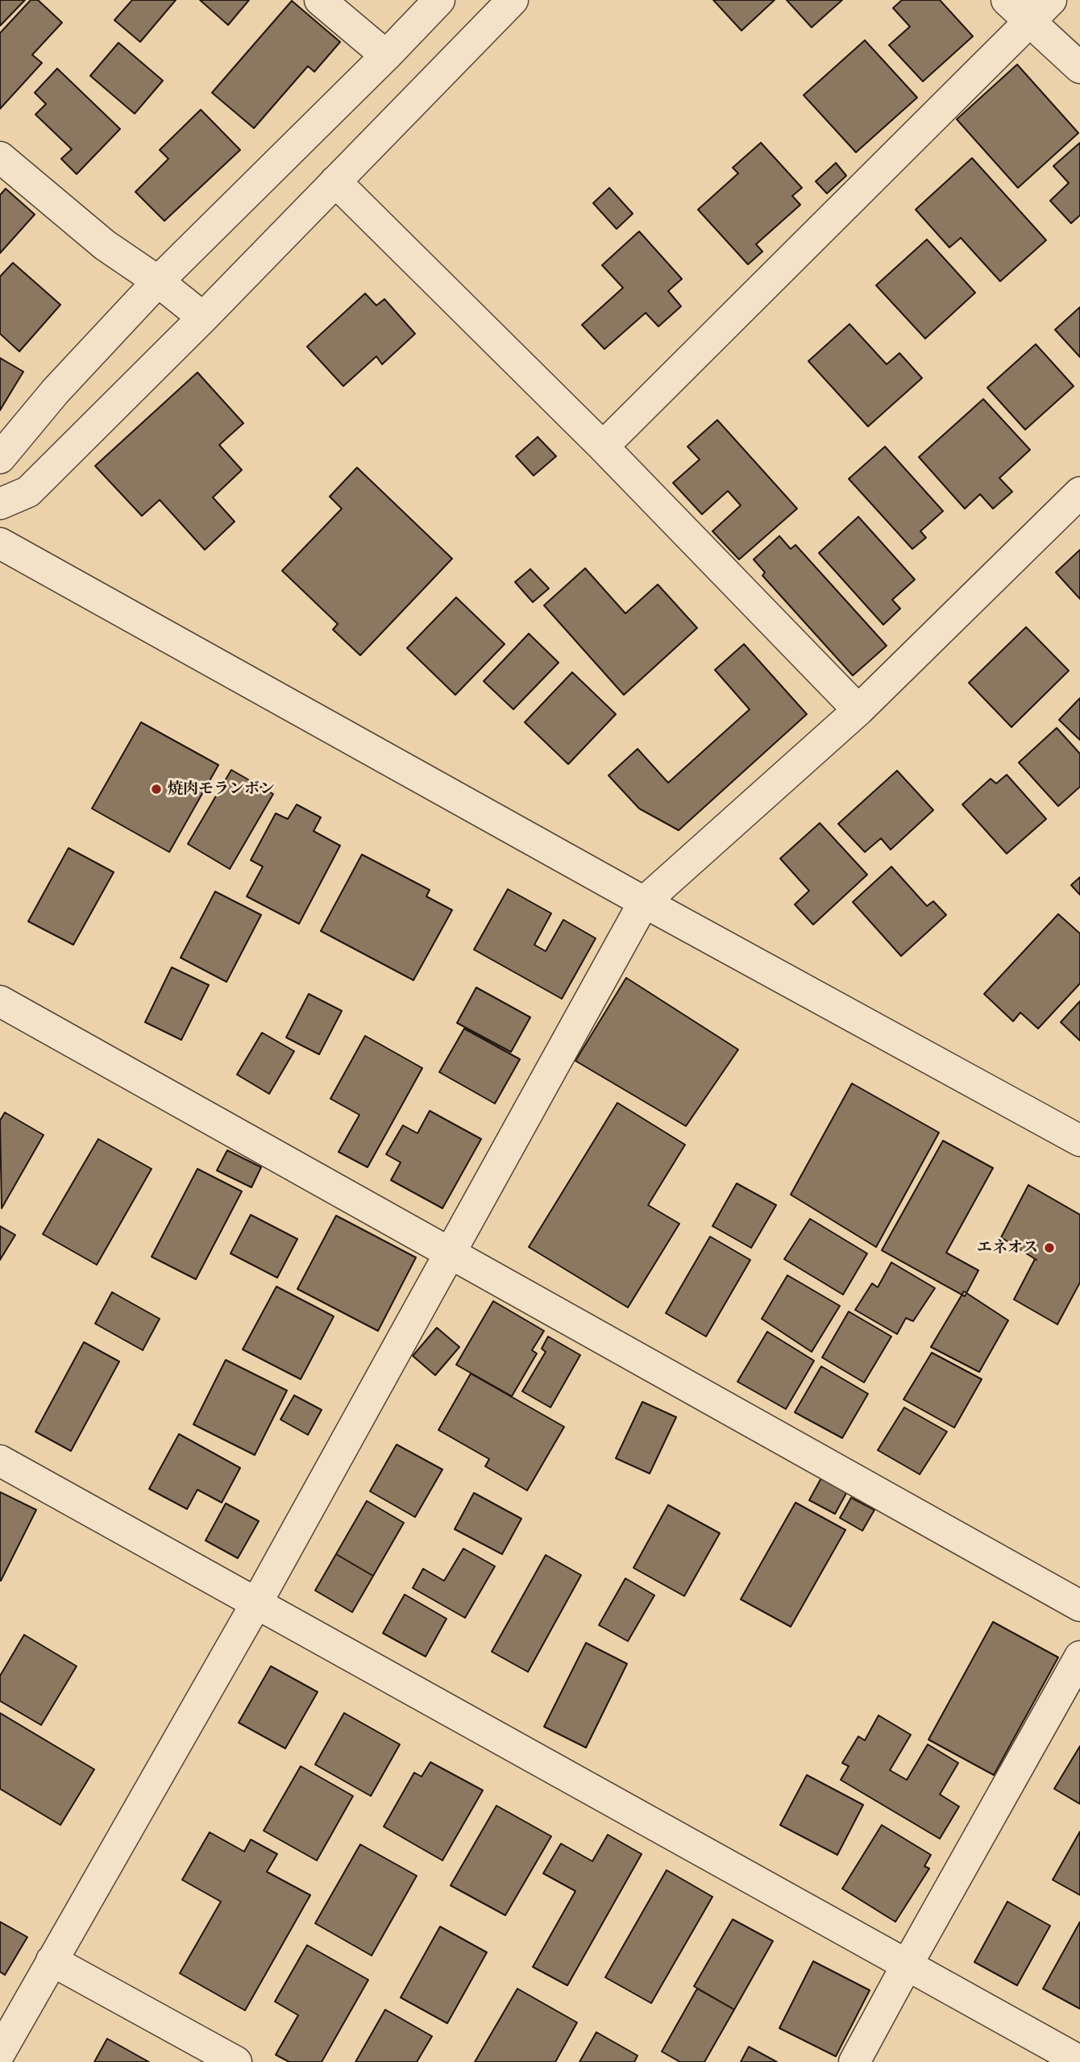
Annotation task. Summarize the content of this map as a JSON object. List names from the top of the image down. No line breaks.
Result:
{"places":["焼肉モランボン","エネオス"]}
